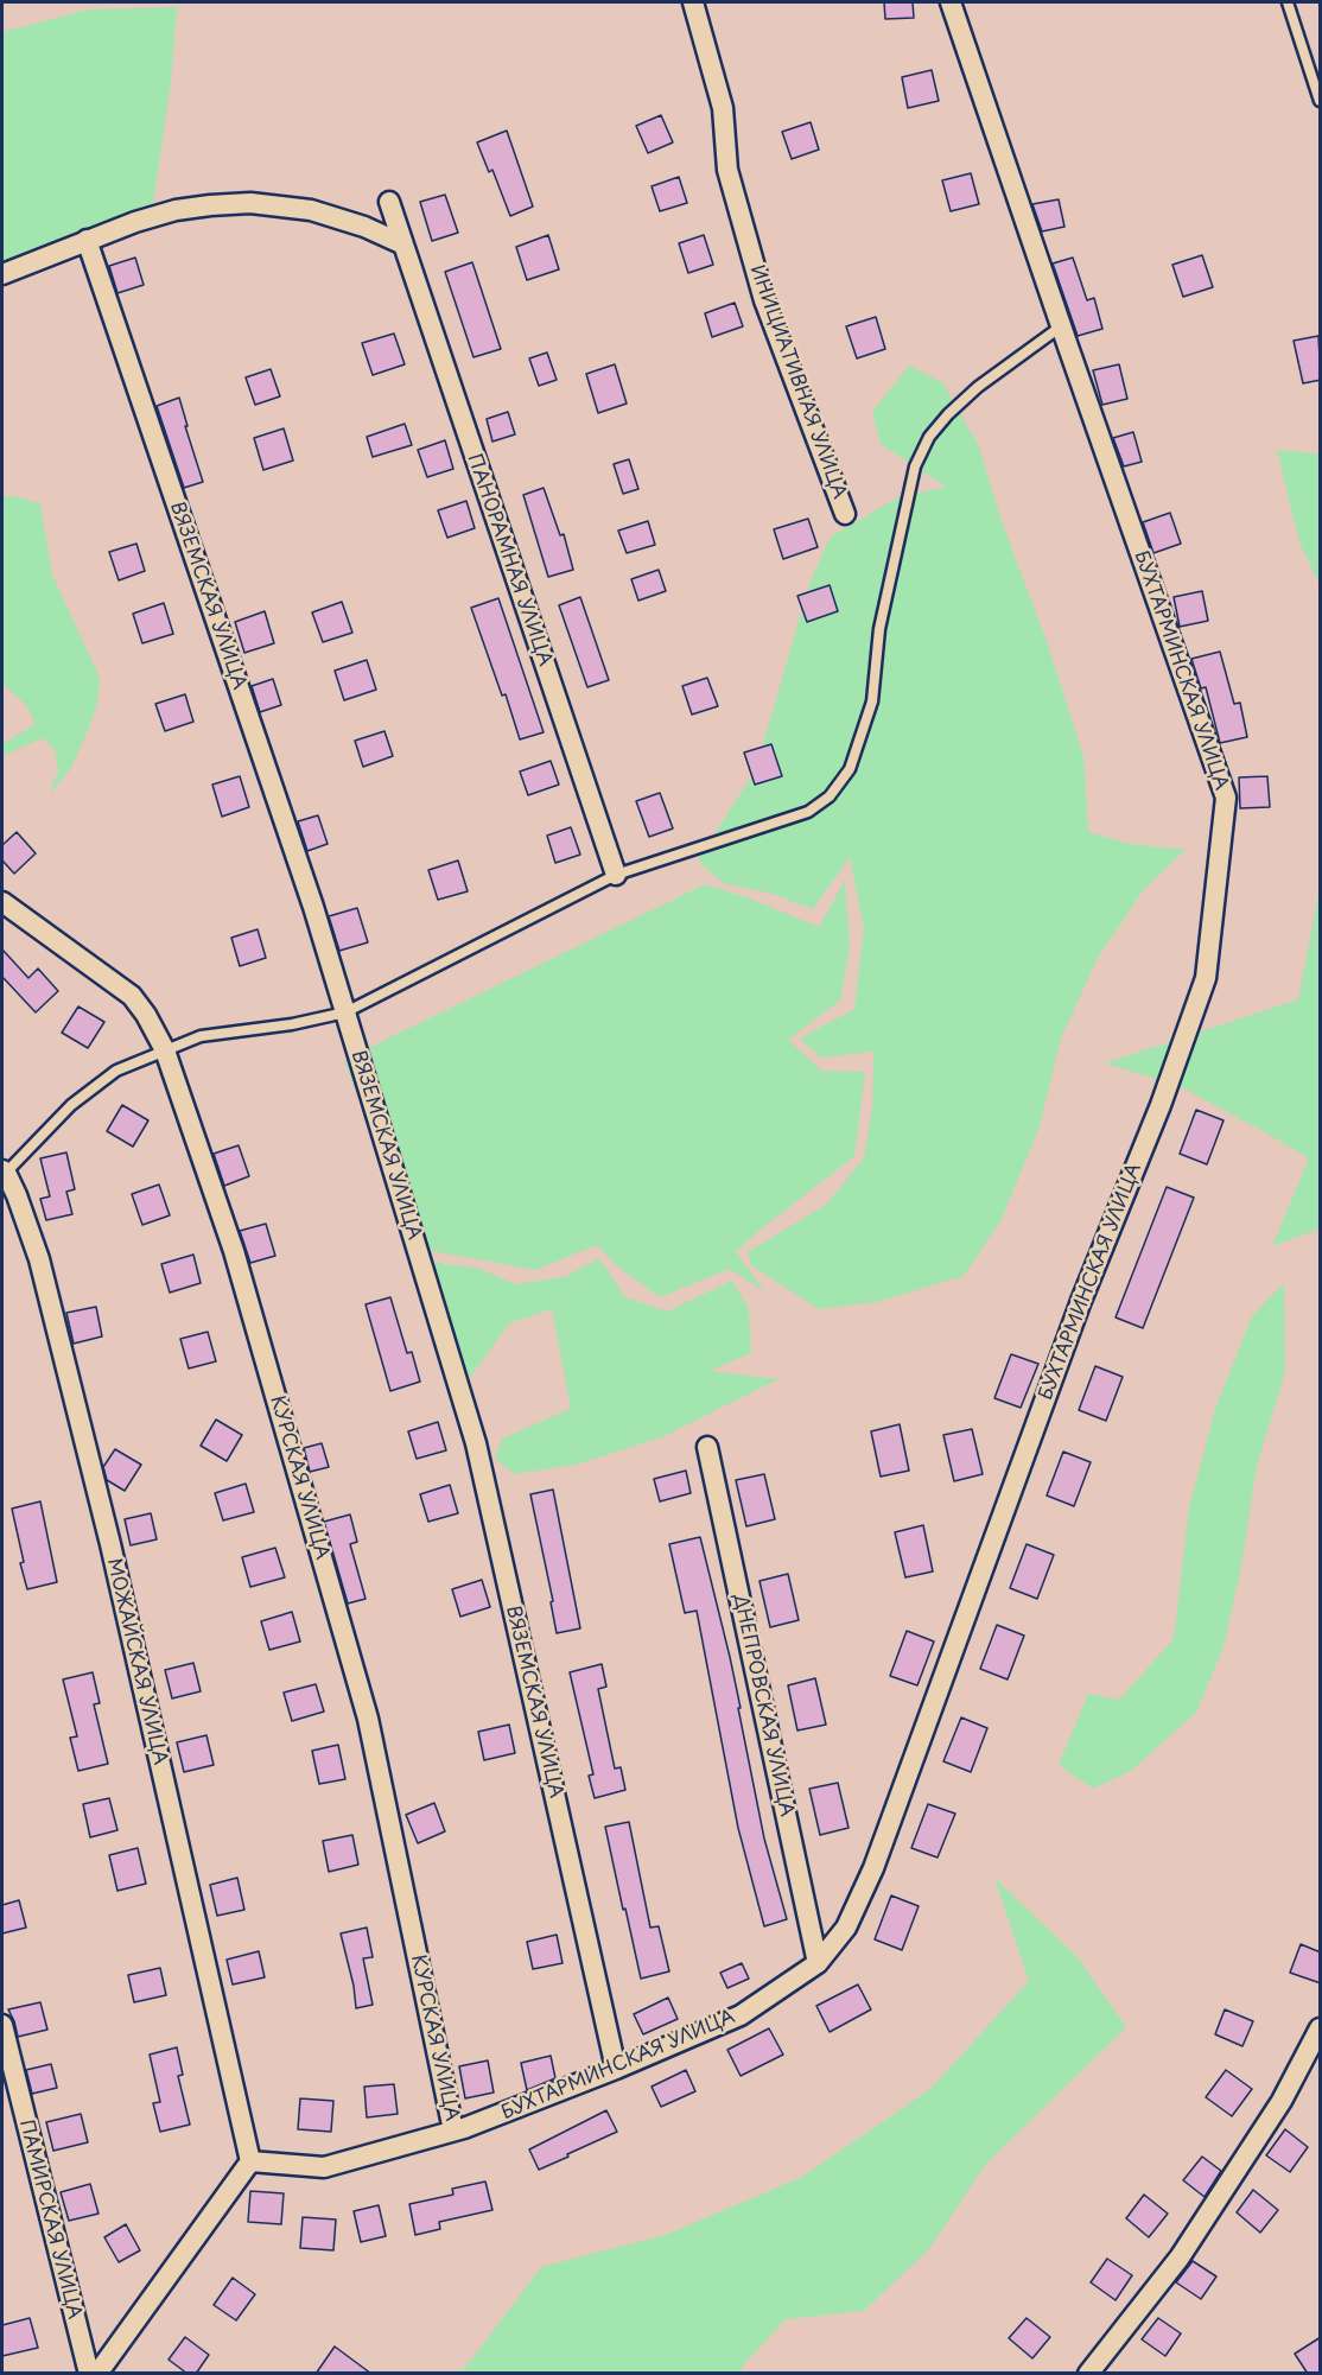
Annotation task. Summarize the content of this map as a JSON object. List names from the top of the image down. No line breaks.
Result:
{"streets":{"street":["ИНИЦИАТИВНАЯ УЛИЦА","ПАНОРАМНАЯ УЛИЦА","ВЯЗЕМСКАЯ УЛИЦА","БУХТАРМИНСКАЯ УЛИЦА","КУРСКАЯ УЛИЦА","МОЖАЙСКАЯ УЛИЦА","ДНЕПРОВСКАЯ УЛИЦА","ПАМИРСКАЯ УЛИЦА"]},"crossings":[["ВЯЗЕМСКАЯ УЛИЦА","БУХТАРМИНСКАЯ УЛИЦА"],["БУХТАРМИНСКАЯ УЛИЦА","КУРСКАЯ УЛИЦА"],["БУХТАРМИНСКАЯ УЛИЦА","МОЖАЙСКАЯ УЛИЦА"],["БУХТАРМИНСКАЯ УЛИЦА","ДНЕПРОВСКАЯ УЛИЦА"]]}
